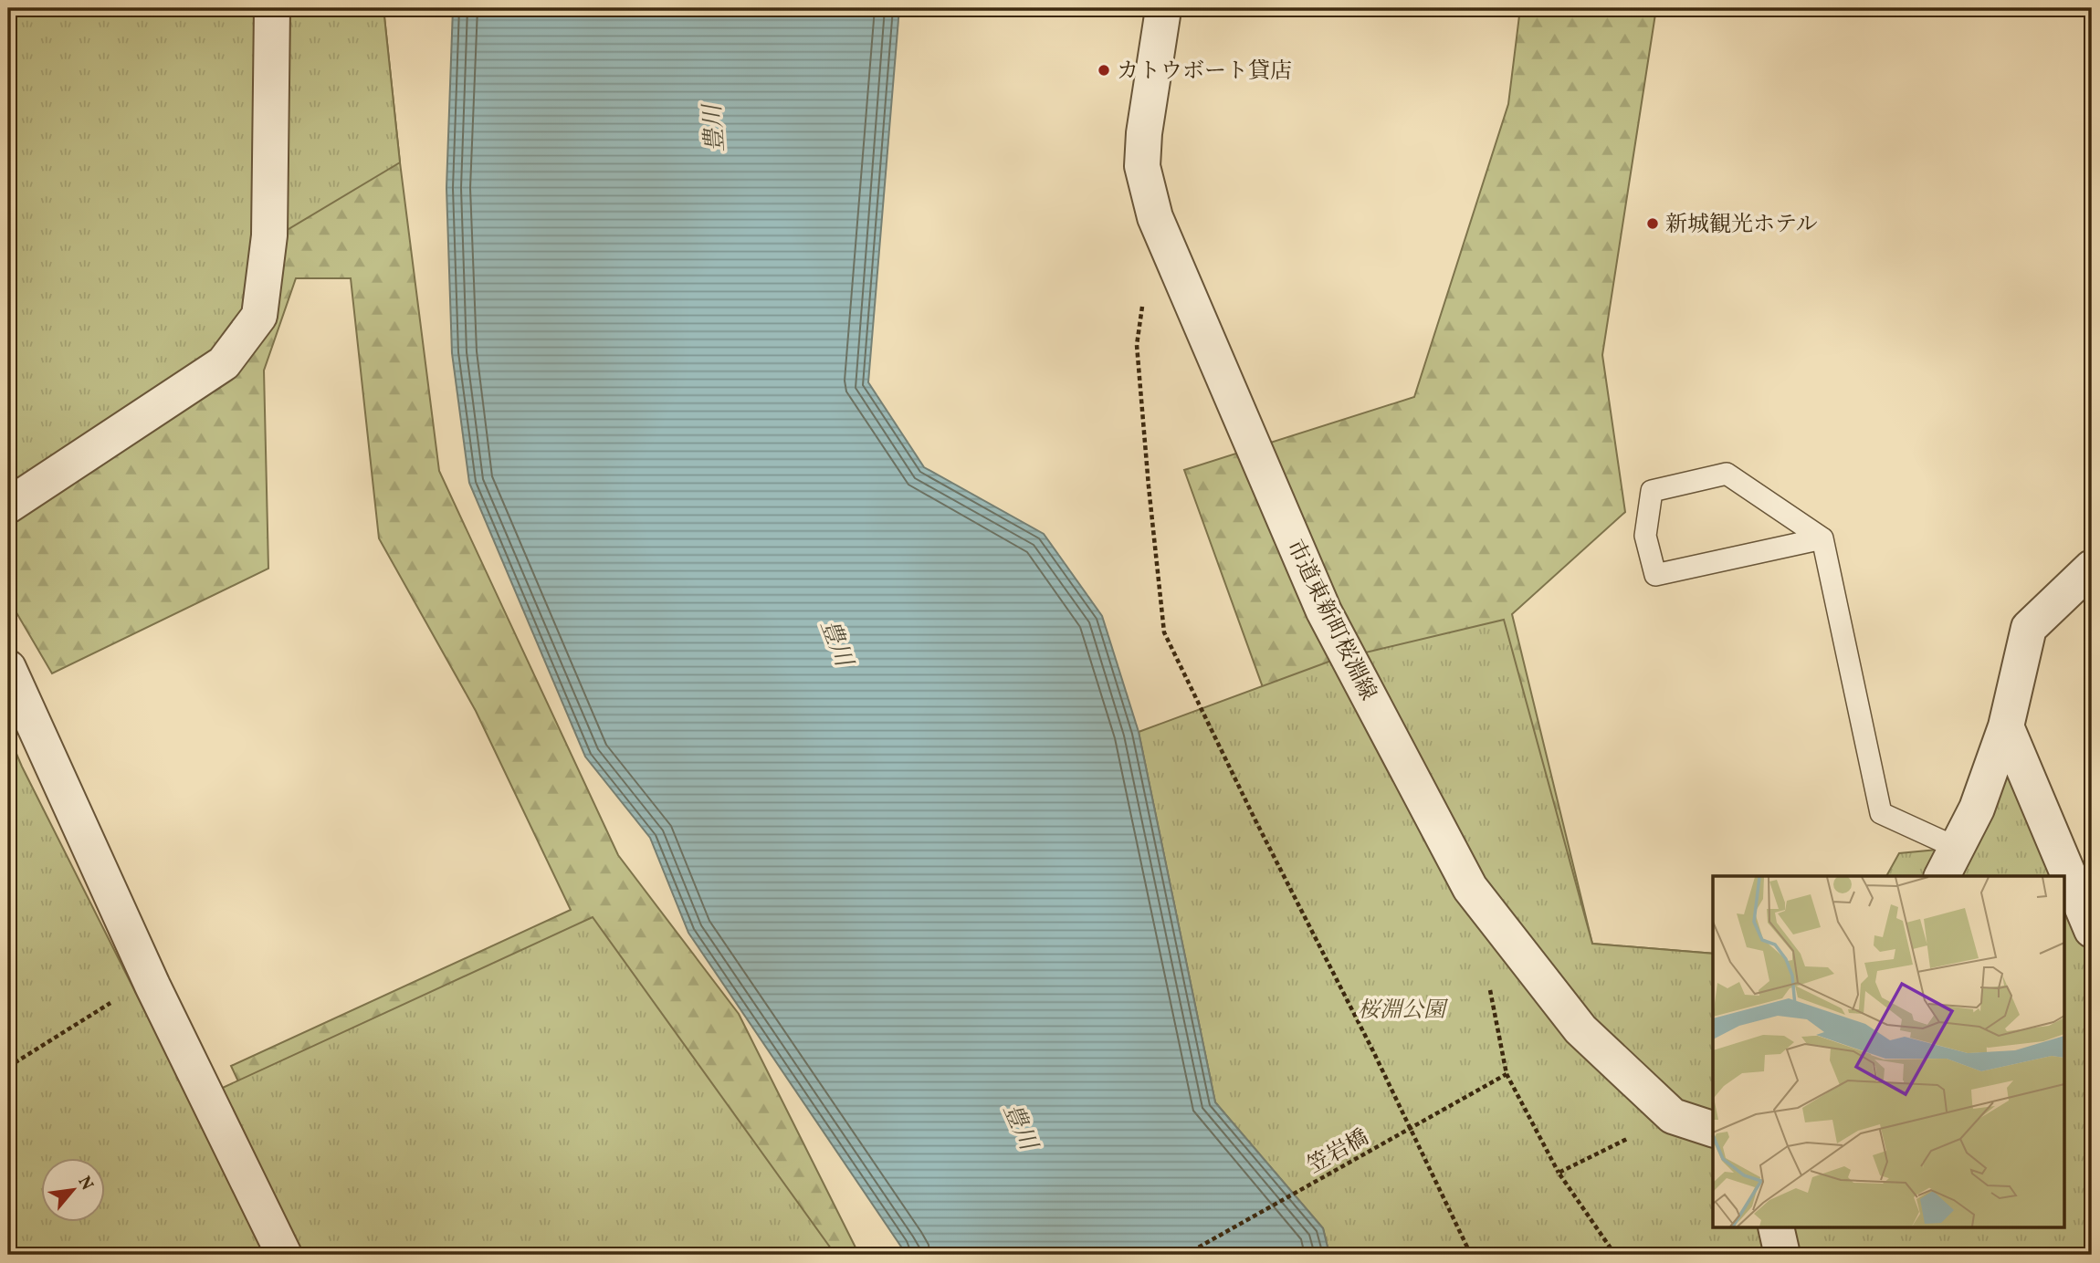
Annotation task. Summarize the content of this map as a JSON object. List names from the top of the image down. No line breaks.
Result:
{"streets":{"street":["市道東新町桜淵線"],"path":["笠岩橋"]},"water":["豊川"],"parks":["桜淵公園"],"places":["カトウボート貸店","新城観光ホテル"],"north":"top right"}
